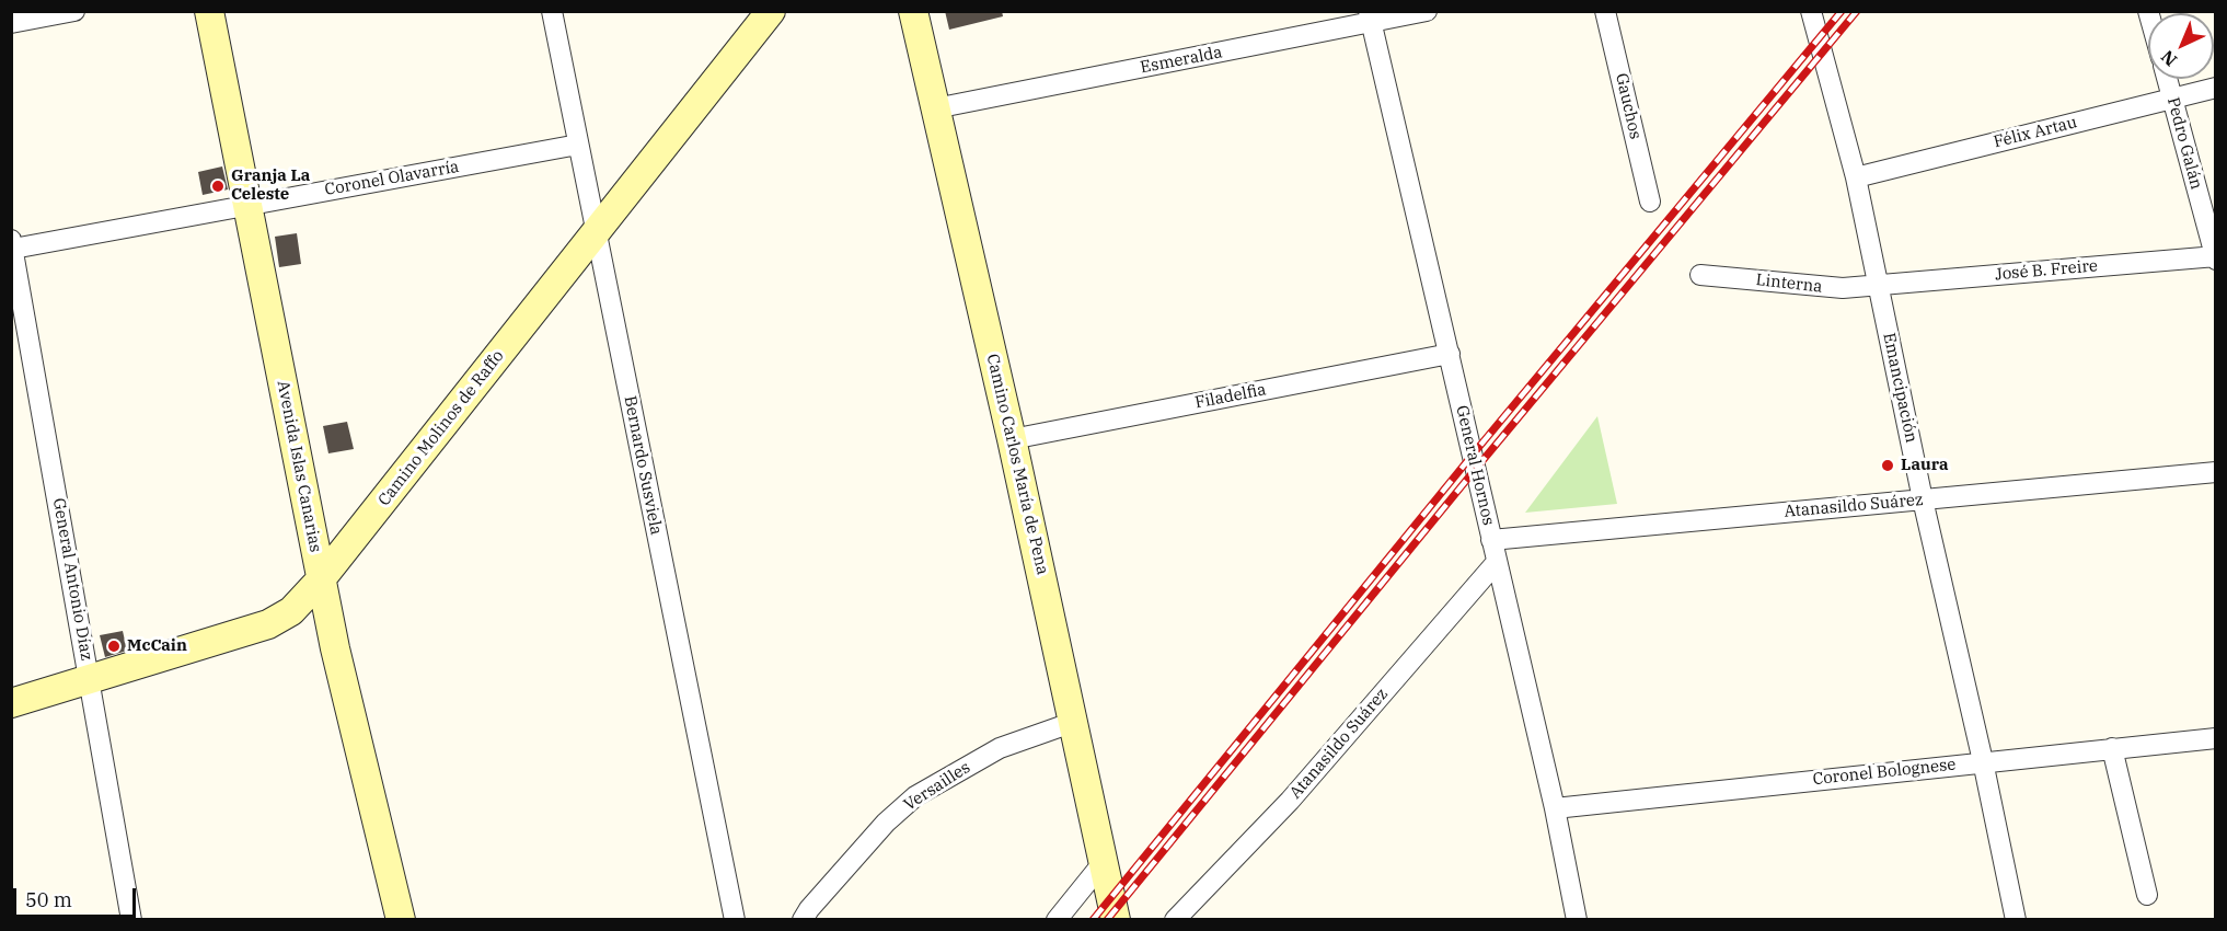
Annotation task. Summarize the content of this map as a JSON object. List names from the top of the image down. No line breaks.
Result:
{"streets":{"street":["Esmeralda","Gauchos","Félix Artau","Pedro Galán","Coronel Olavarría","José B. Freire","Linterna","Emancipación","Filadelfia","Camino Molinos de Raffo","Camino Carlos María de Pena","Bernardo Susviela","General Hornos","Avenida Islas Canarias","Atanasildo Suárez","General Antonio Díaz","Coronel Bolognese","Versailles"]},"crossings":[["Esmeralda","Camino Carlos María de Pena"],["Esmeralda","General Hornos"],["Félix Artau","Pedro Galán"],["Félix Artau","Emancipación"],["Pedro Galán","José B. Freire"],["Coronel Olavarría","Bernardo Susviela"],["Coronel Olavarría","Avenida Islas Canarias"],["Coronel Olavarría","General Antonio Díaz"],["José B. Freire","Linterna"],["José B. Freire","Emancipación"],["Linterna","Emancipación"],["Emancipación","Atanasildo Suárez"],["Emancipación","Coronel Bolognese"],["Filadelfia","Camino Carlos María de Pena"],["Filadelfia","General Hornos"],["Camino Molinos de Raffo","Bernardo Susviela"],["Camino Molinos de Raffo","Avenida Islas Canarias"],["Camino Molinos de Raffo","General Antonio Díaz"],["Camino Carlos María de Pena","Versailles"],["General Hornos","Atanasildo Suárez"],["General Hornos","Coronel Bolognese"]],"places":["Granja La Celeste","Laura","McCain"],"scale_bar":"50 m","north":"bottom left"}
